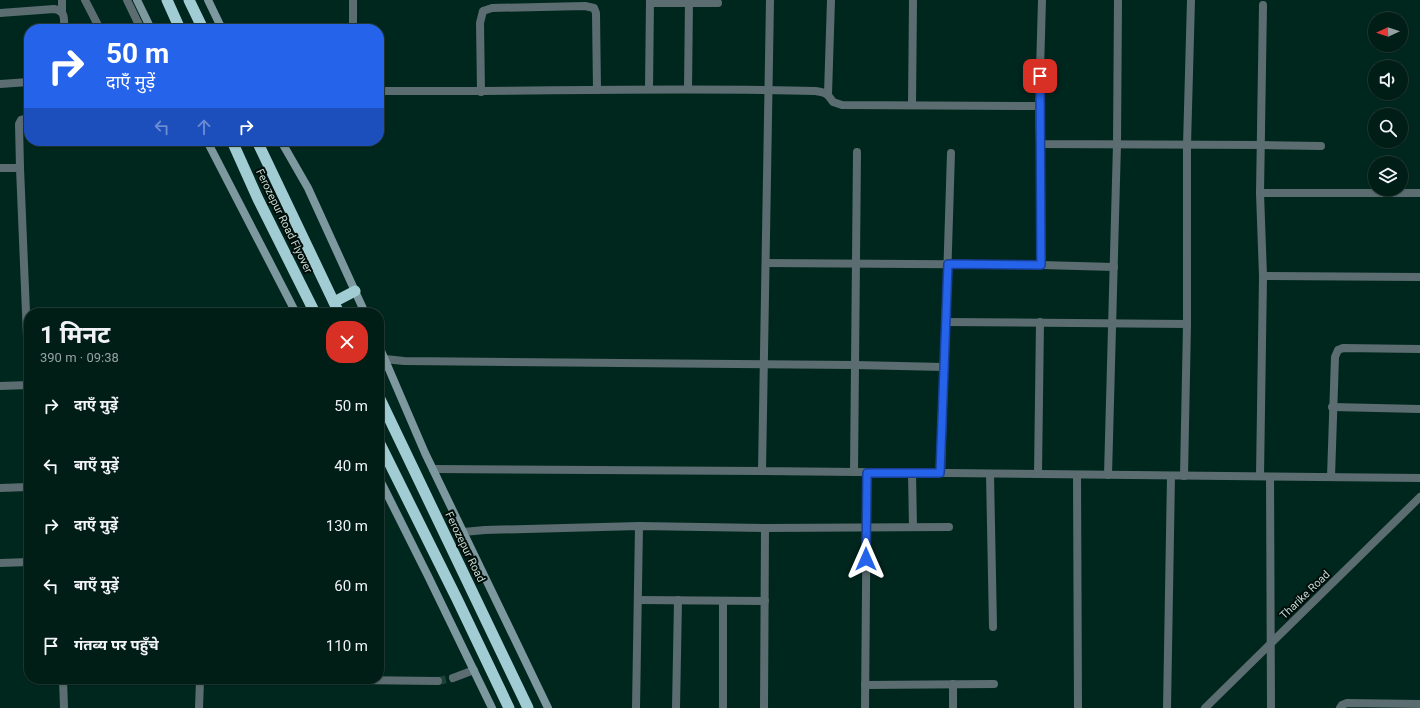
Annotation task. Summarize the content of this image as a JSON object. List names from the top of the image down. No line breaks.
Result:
{"streets":{"highway":["Ferozepur Road Flyover","Ferozepur Road"],"street":["Tharike Road"]},"north":"left","page":{"turn":["50 m","दाएँ मुड़ें"],"heading":["1 मिनट","390 m · 09:38"],"list":[{"name":"दाएँ मुड़ें","value":"50 m"},{"name":"बाएँ मुड़ें","value":"40 m"},{"name":"दाएँ मुड़ें","value":"130 m"},{"name":"बाएँ मुड़ें","value":"60 m"},{"name":"गंतव्य पर पहुँचे","value":"110 m"}]}}
